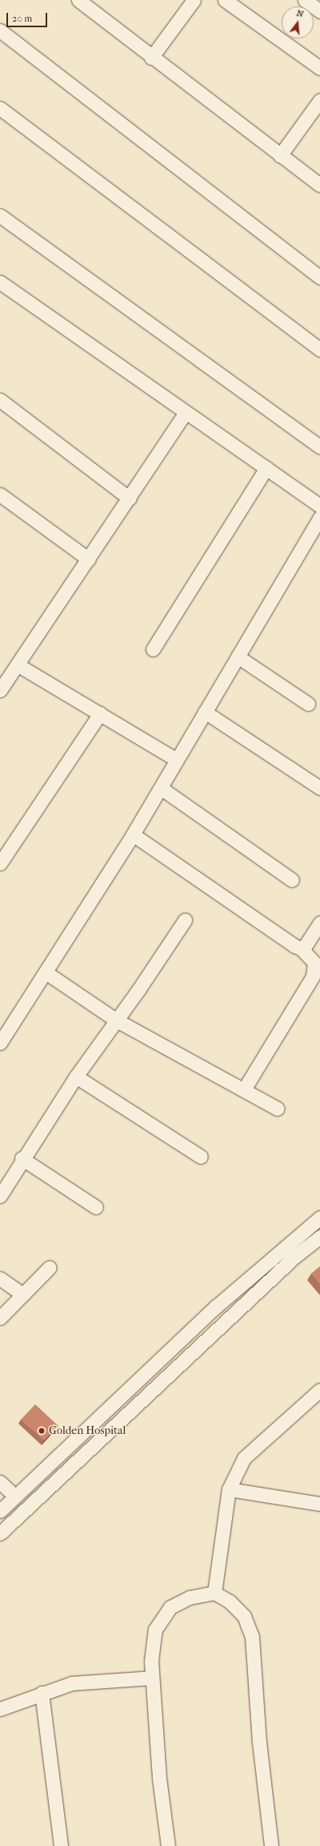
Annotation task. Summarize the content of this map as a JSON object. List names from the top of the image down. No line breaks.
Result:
{"places":["Golden Hospital"],"scale_bar":"20 m","north":"top"}
